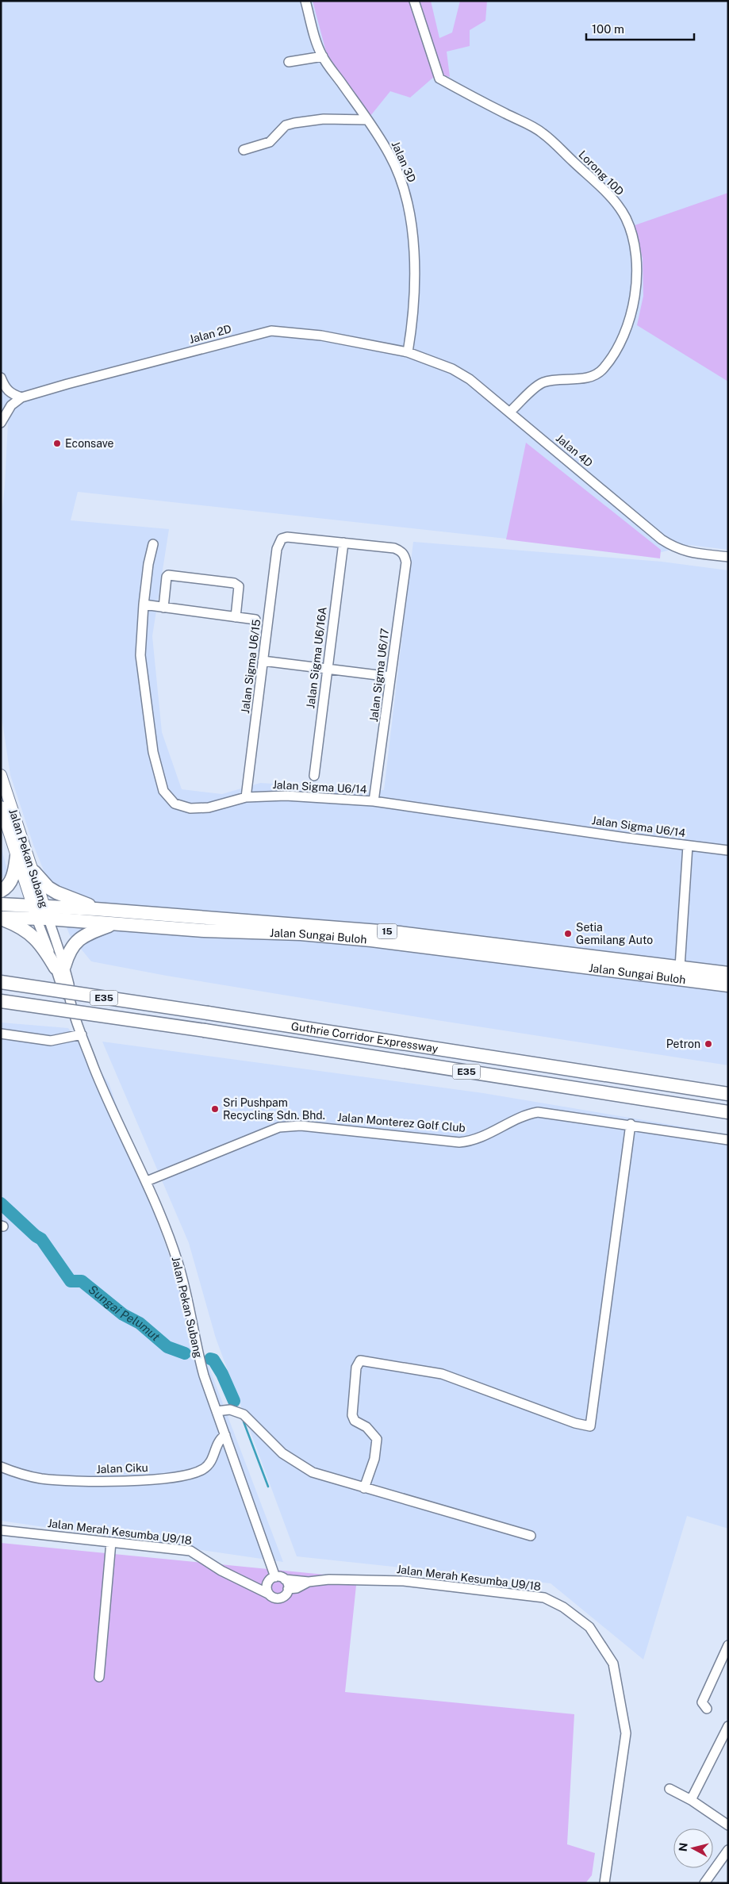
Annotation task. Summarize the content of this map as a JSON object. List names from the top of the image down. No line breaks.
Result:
{"streets":{"highway":["15","Jalan Sungai Buloh","E35","Guthrie Corridor Expressway"],"main road":["Jalan Pekan Subang"],"street":["Jalan 3D","Lorong 10D","Jalan 2D","Jalan 4D","Jalan Sigma U6/16A","Jalan Sigma U6/15","Jalan Sigma U6/17","Jalan Sigma U6/14","Jalan Monterez Golf Club","Jalan Ciku","Jalan Merah Kesumba U9/18"]},"crossings":[["Jalan 3D","Jalan 2D"],["Jalan 3D","Jalan 4D"],["Lorong 10D","Jalan 4D"],["Jalan 2D","Jalan 4D"],["Jalan Sigma U6/16A","Jalan Sigma U6/15"],["Jalan Sigma U6/16A","Jalan Sigma U6/17"],["Jalan Sigma U6/15","Jalan Sigma U6/17"],["Jalan Sigma U6/15","Jalan Sigma U6/14"],["Jalan Sigma U6/17","Jalan Sigma U6/14"],["Jalan Pekan Subang","Jalan Sungai Buloh"],["Jalan Pekan Subang","Jalan Monterez Golf Club"],["Jalan Pekan Subang","Jalan Ciku"],["Jalan Pekan Subang","Jalan Merah Kesumba U9/18"]],"water":["Sungai Pelumut"],"places":["Econsave","Setia Gemilang Auto","Petron","Sri Pushpam Recycling Sdn. Bhd."],"scale_bar":"100 m","north":"left"}
